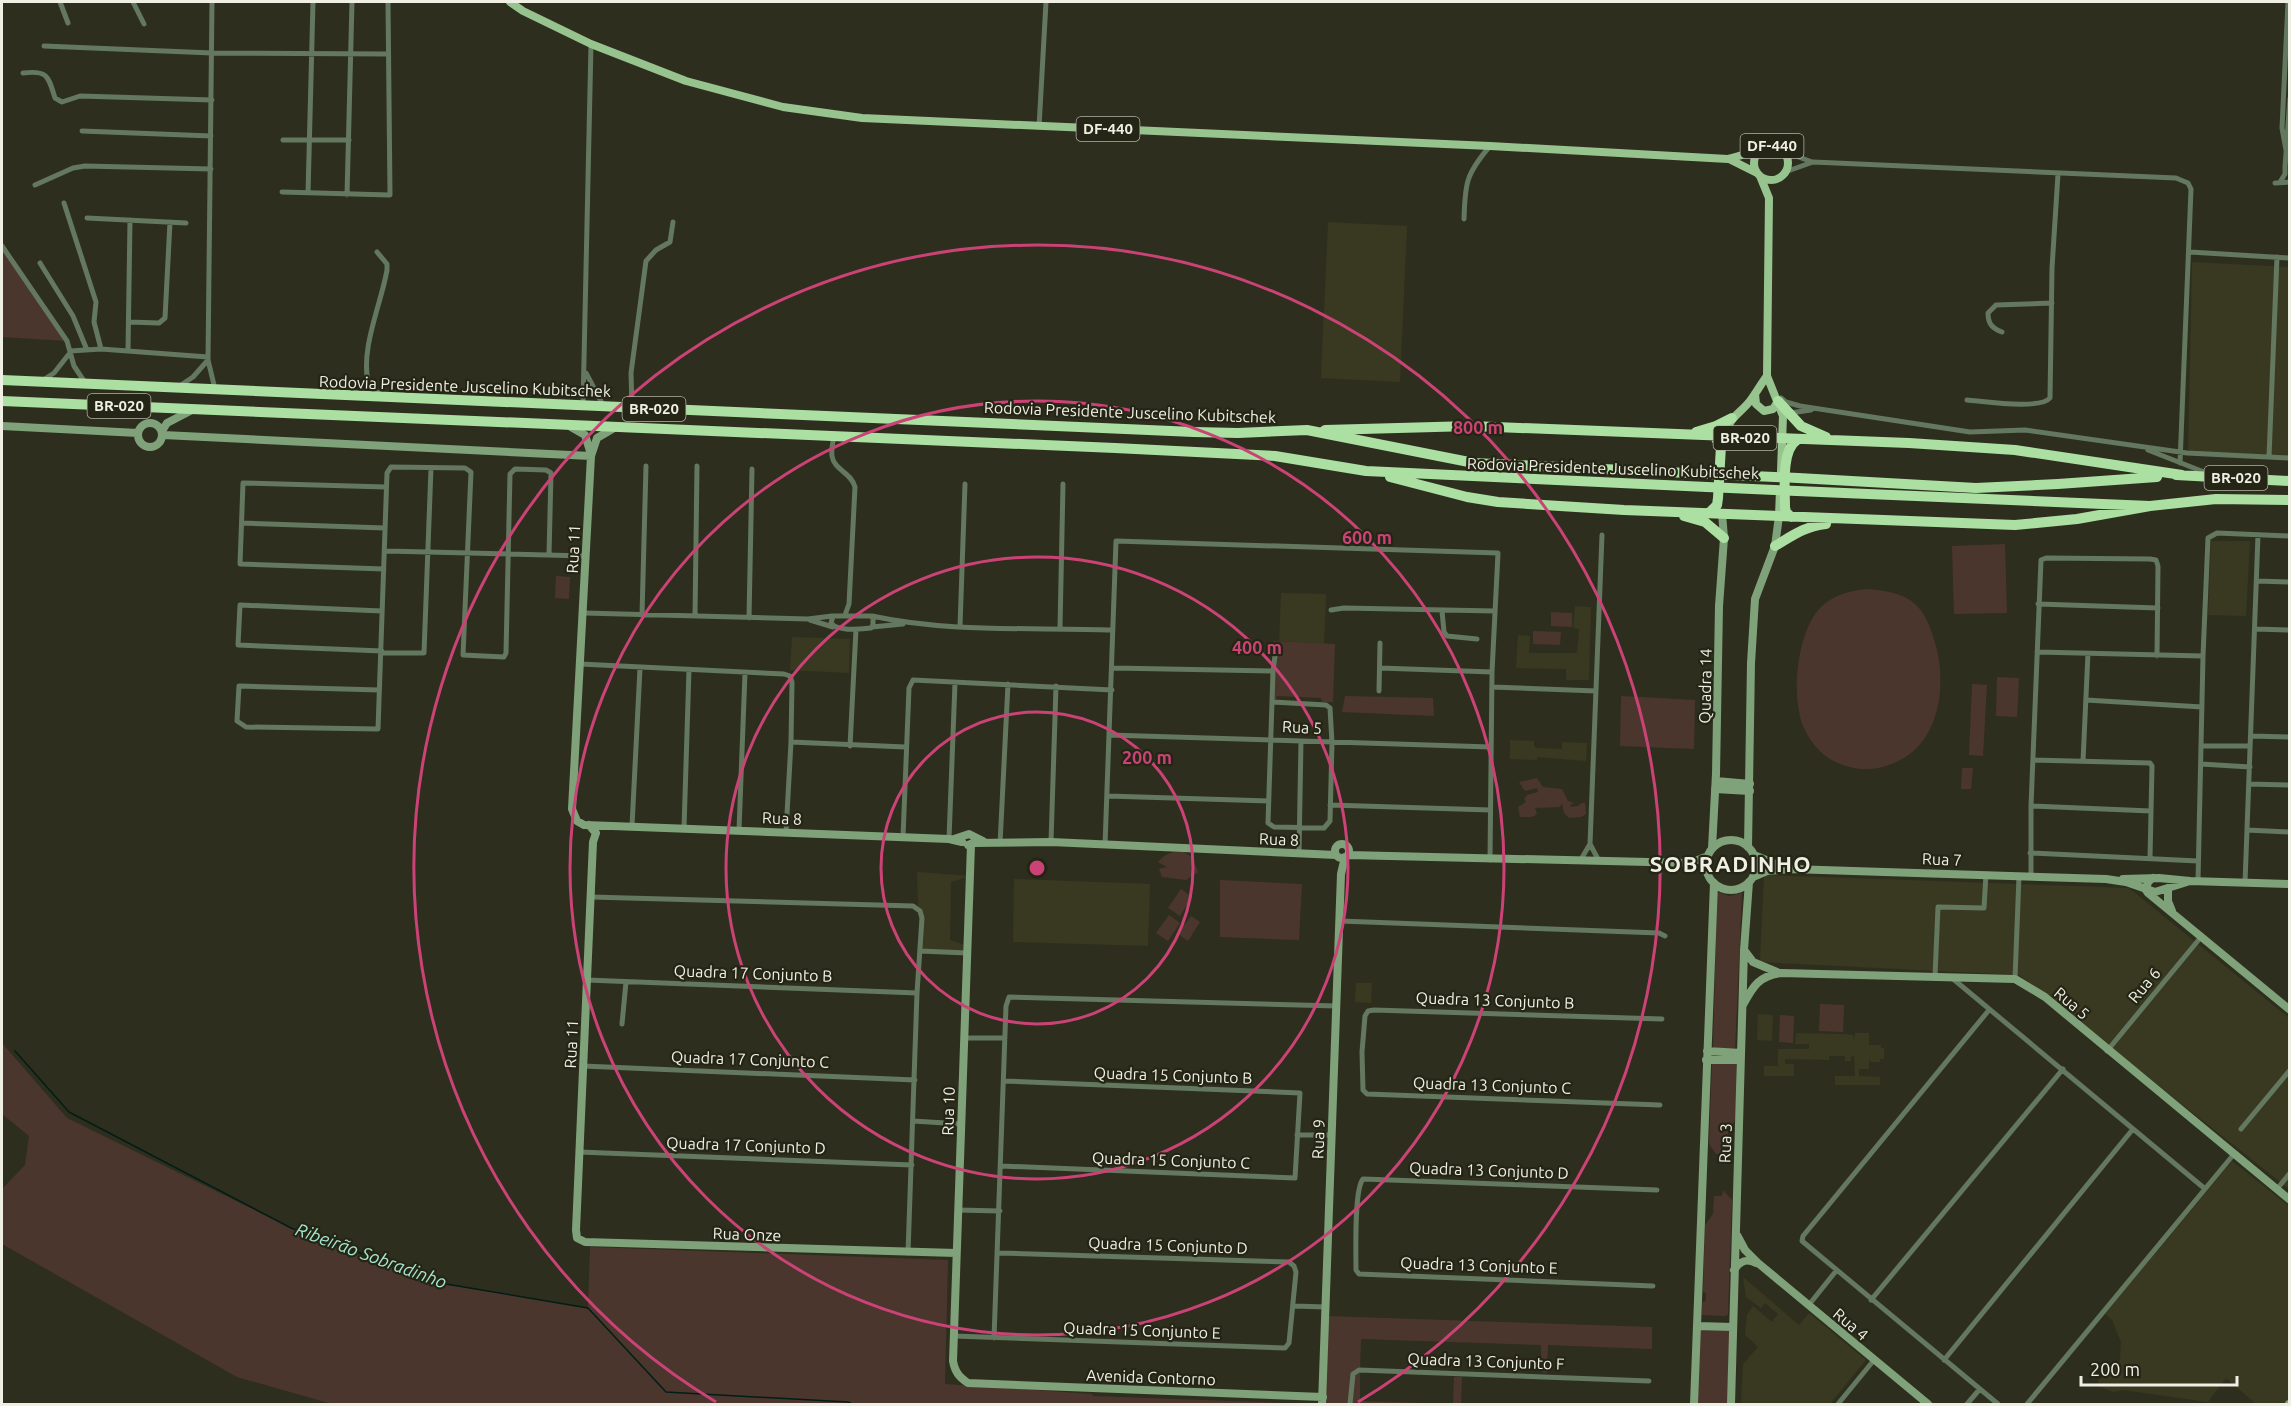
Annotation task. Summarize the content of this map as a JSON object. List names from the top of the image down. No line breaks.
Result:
{"streets":{"highway":["Rodovia Presidente Juscelino Kubitschek","BR-020"],"main road":["DF-440","Rua 11","Quadra 14","Rua 5","Rua 8","Rua 7","Rua 10","Rua 9","Rua 3","Rua Onze","Rua 4","Avenida Contorno"],"street":["Quadra 17 Conjunto B","Rua 6","Quadra 13 Conjunto B","Quadra 17 Conjunto C","Quadra 15 Conjunto B","Quadra 13 Conjunto C","Quadra 17 Conjunto D","Quadra 15 Conjunto C","Quadra 13 Conjunto D","Quadra 15 Conjunto D","Quadra 13 Conjunto E","Quadra 15 Conjunto E","Quadra 13 Conjunto F"]},"crossings":[["Rodovia Presidente Juscelino Kubitschek","BR-020"],["BR-020","Quadra 14"],["Rua 11","Quadra 17 Conjunto B"],["Rua 11","Quadra 17 Conjunto C"],["Rua 11","Quadra 17 Conjunto D"],["Rua 11","Rua Onze"],["Quadra 14","Rua 7"],["Quadra 14","Rua 3"],["Rua 5","Rua 6"],["Rua 8","Rua 10"],["Rua 8","Rua 9"],["Rua 7","Rua 3"],["Quadra 13 Conjunto B","Quadra 13 Conjunto C"],["Quadra 15 Conjunto B","Quadra 15 Conjunto C"],["Rua 10","Rua Onze"],["Rua 10","Quadra 15 Conjunto E"],["Rua 10","Avenida Contorno"],["Rua 9","Avenida Contorno"],["Rua 3","Rua 4"],["Quadra 13 Conjunto D","Quadra 13 Conjunto E"],["Quadra 15 Conjunto D","Quadra 15 Conjunto E"]],"districts":["SOBRADINHO"],"water":["Ribeirão Sobradinho"],"scale_bar":"200 m","rings":["800 m","600 m","400 m","200 m"]}
